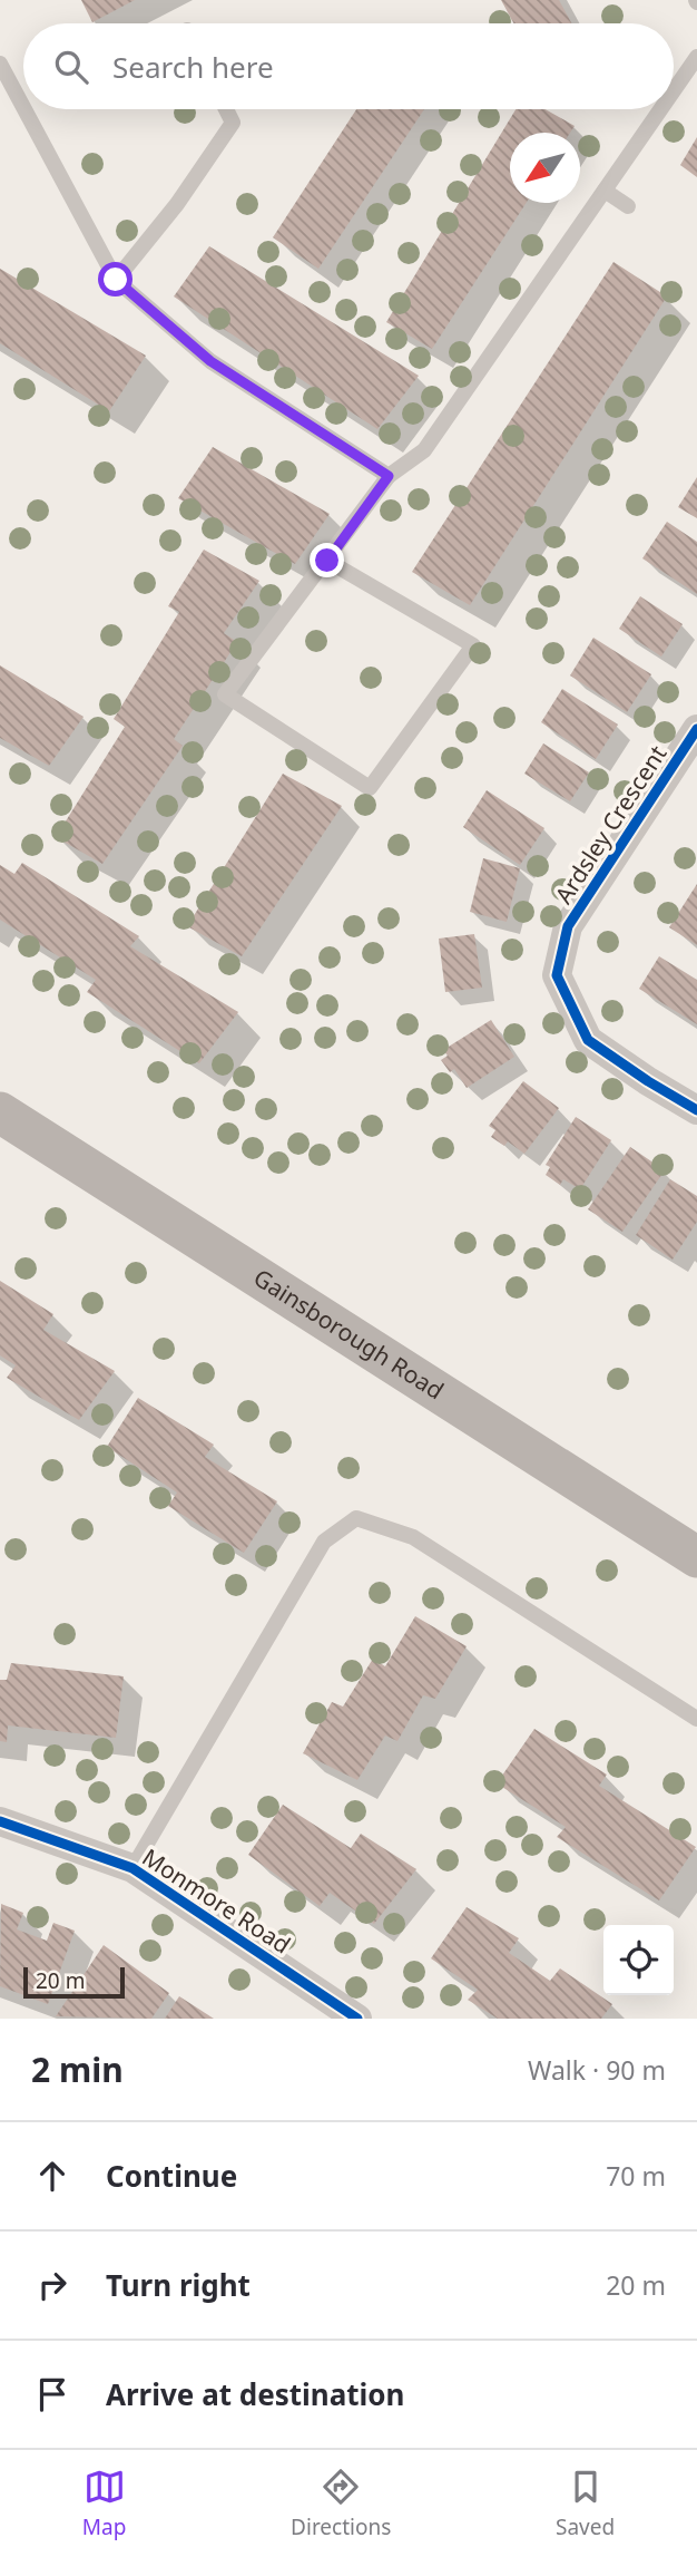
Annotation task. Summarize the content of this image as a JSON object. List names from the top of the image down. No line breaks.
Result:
{"streets":{"main road":["Gainsborough Road"],"street":["Ardsley Crescent","Monmore Road"]},"scale_bar":"20 m","north":"bottom left","page":{"search":"Search here","scale":"20 m","heading":["2 min","Walk · 90 m"],"list":[["Continue","70 m"],["Turn right","20 m"],"Arrive at destination"],"nav":["Map","Directions","Saved"]}}
